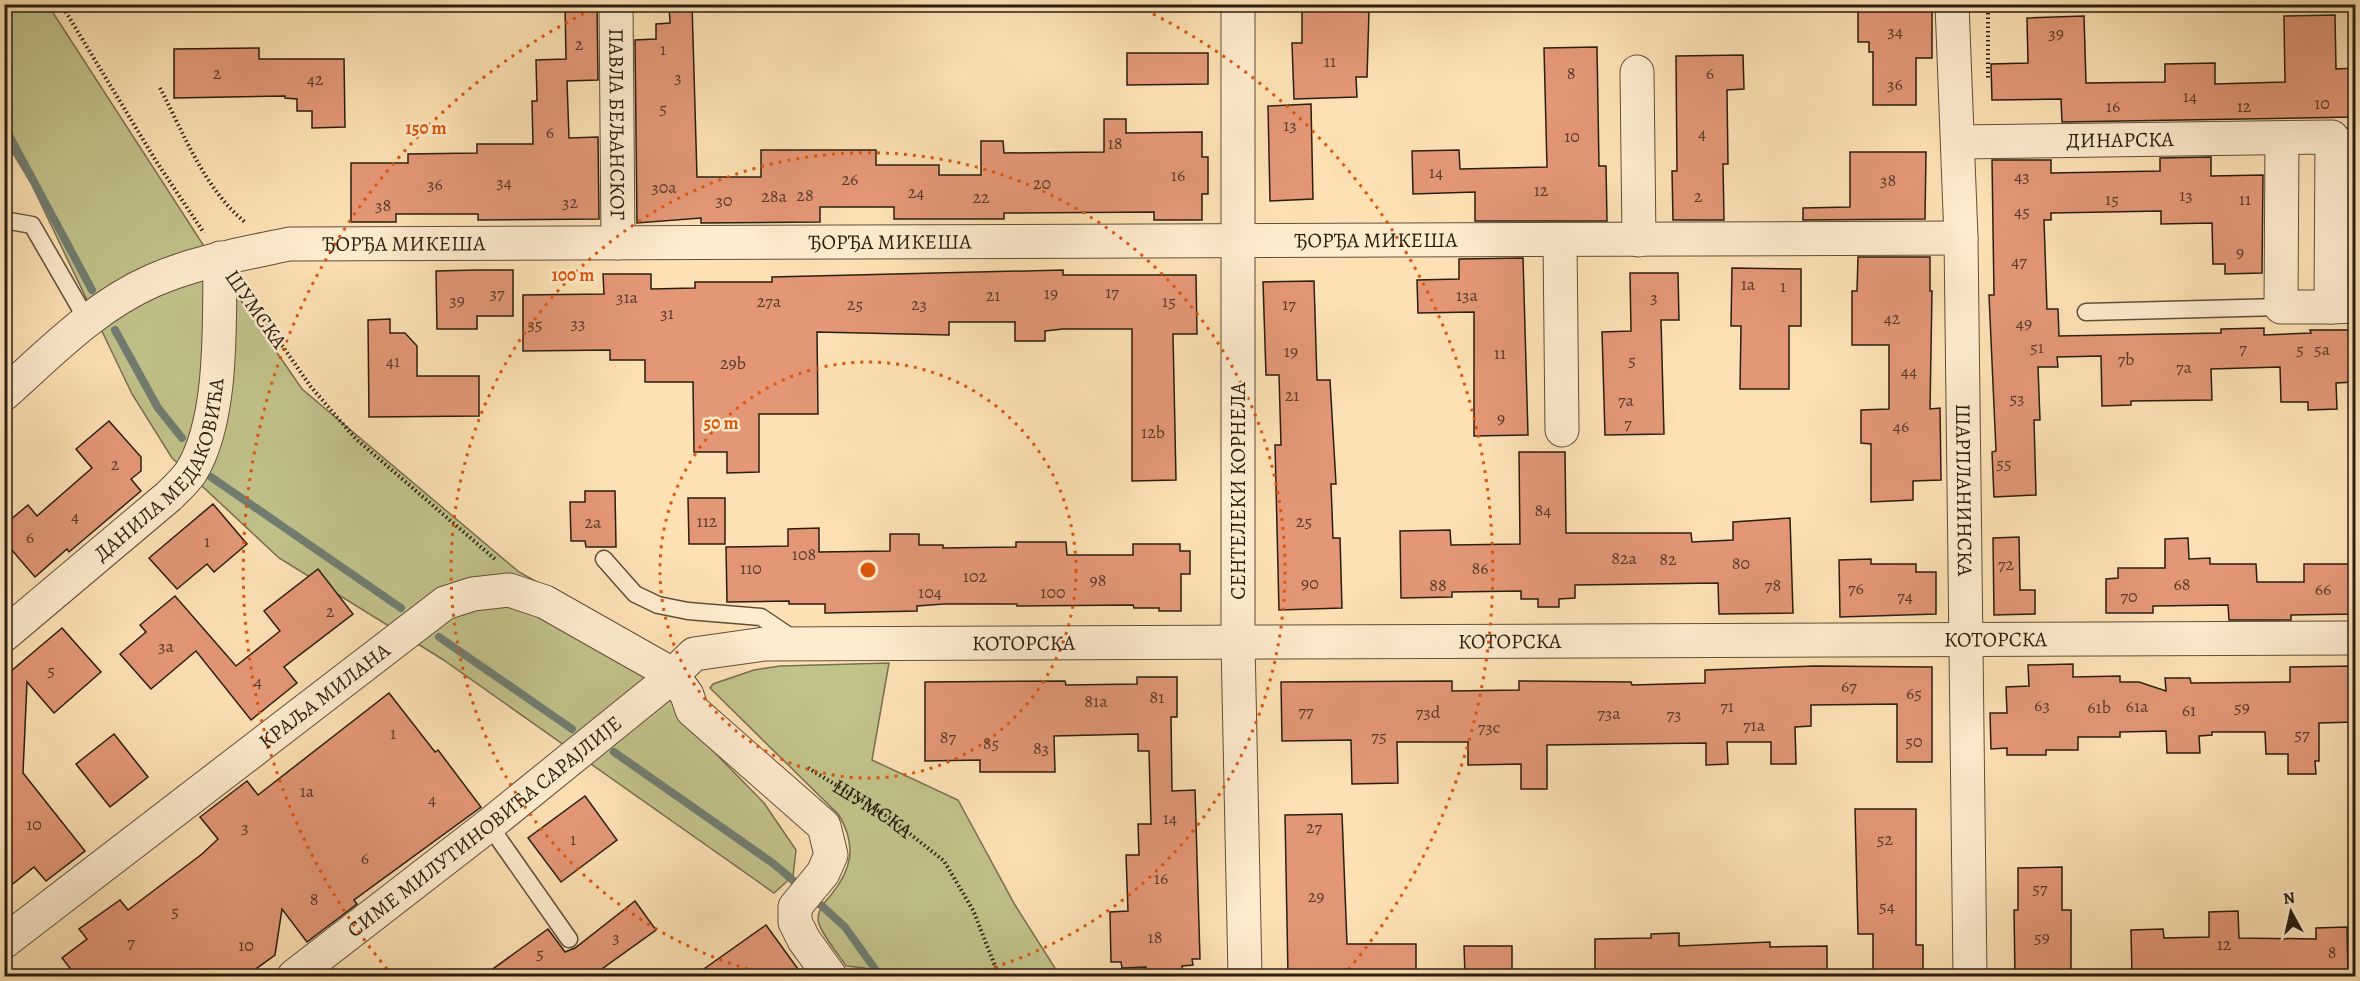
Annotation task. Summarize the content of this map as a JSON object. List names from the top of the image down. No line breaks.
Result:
{"streets":{"street":["ПАВЛА БЕЉАНСКОГ","ДИНАРСКА","ЂОРЂА МИКЕША","ШУМСКА","ДАНИЛА МЕДАКОВИЋА","ШАРПЛАНИНСКА","СЕНТЕЛЕКИ КОРНЕЛА","КОТОРСКА","КРАЉА МИЛАНА","СИМЕ МИЛУТИНОВИЋА САРАЈЛИЈЕ"]},"crossings":[["ПАВЛА БЕЉАНСКОГ","ЂОРЂА МИКЕША"],["ДИНАРСКА","ШАРПЛАНИНСКА"],["ЂОРЂА МИКЕША","ШУМСКА"],["ЂОРЂА МИКЕША","ДАНИЛА МЕДАКОВИЋА"],["ЂОРЂА МИКЕША","ШАРПЛАНИНСКА"],["ЂОРЂА МИКЕША","СЕНТЕЛЕКИ КОРНЕЛА"],["ШУМСКА","ДАНИЛА МЕДАКОВИЋА"],["ШУМСКА","КОТОРСКА"],["ШУМСКА","КРАЉА МИЛАНА"],["ШУМСКА","СИМЕ МИЛУТИНОВИЋА САРАЈЛИЈЕ"],["ШАРПЛАНИНСКА","КОТОРСКА"],["СЕНТЕЛЕКИ КОРНЕЛА","КОТОРСКА"],["КОТОРСКА","КРАЉА МИЛАНА"],["КОТОРСКА","СИМЕ МИЛУТИНОВИЋА САРАЈЛИЈЕ"],["КРАЉА МИЛАНА","СИМЕ МИЛУТИНОВИЋА САРАЈЛИЈЕ"]],"house_numbers":["34","39","2","1","11","2","8","6","3","42","36","14","10","16","12","5","13","6","4","10","18","14","16","43","26","38","34","20","36","30a","12","24","28","13","28a","2","22","15","11","30","32","38","45","9","47","1a","1","17","37","19","21","13a","31a","3","39","27a","15","25","23","17","31","42","33","49","35","51","7","5","5a","19","11","7b","5","41","29b","7a","44","21","53","7a","9","7","46","12b","55","2","84","4","112","25","2a","6","1","108","82a","82","80","72","110","86","102","98","90","68","88","78","76","66","104","100","74","70","2","3a","5","4","67","65","81","81a","63","71","61a","61b","59","61","77","73d","73a","73","71a","73c","1","57","75","87","50","85","83","1a","4","14","10","3","27","1","52","6","16","57","29","8","54","5","3","18","59","7","12","10","8","5"],"north":"top","rings":["150 m","100 m","50 m"]}
